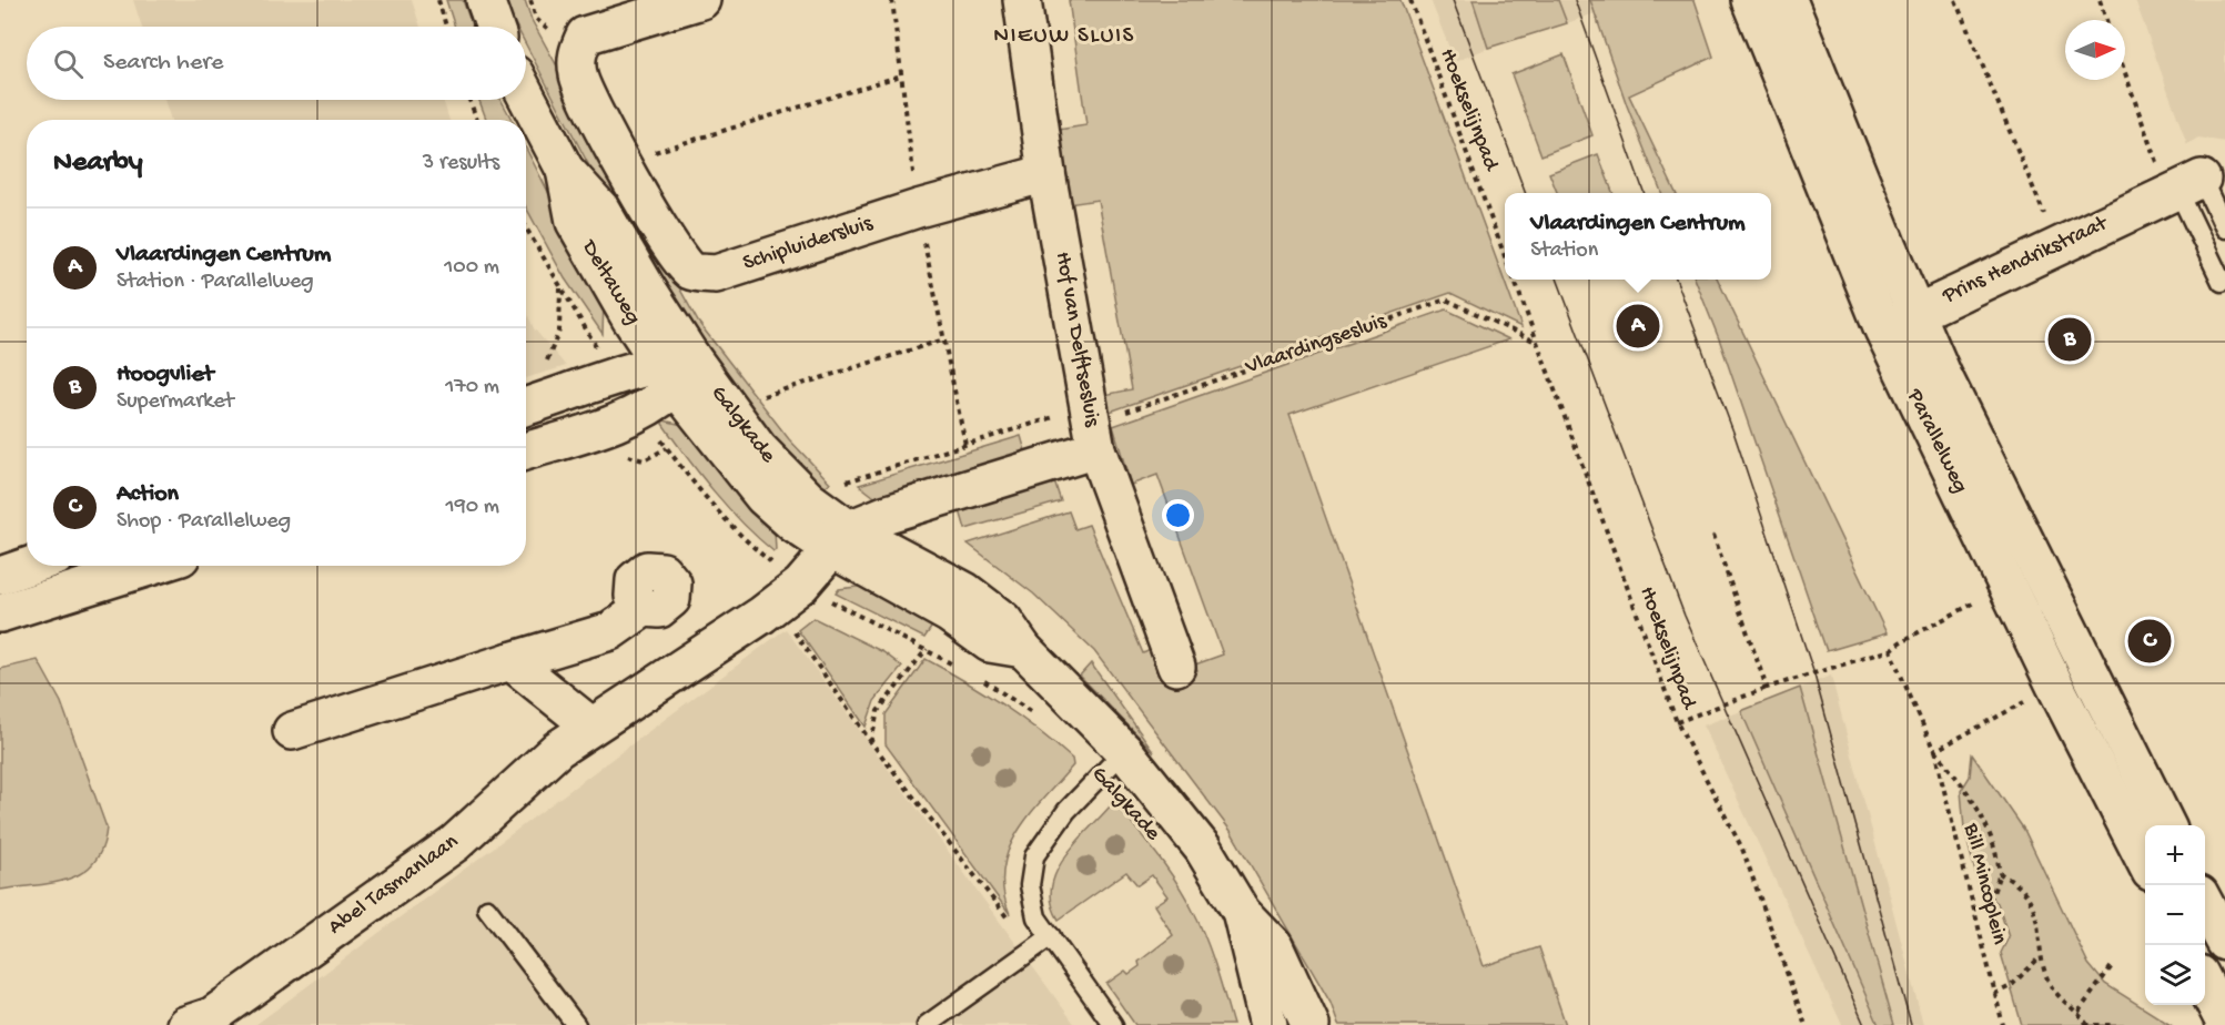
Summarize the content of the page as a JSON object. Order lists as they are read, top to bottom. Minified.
{"streets":{"street":["Schipluidersluis","Prins Hendrikstraat","Deltaweg","Hof van Delftsesluis","Galgkade","Parallelweg","Abel Tasmanlaan"],"path":["Hoekselijnpad","Vlaardingsesluis","Bill Mincoplein"]},"crossings":[["Hoekselijnpad","Vlaardingsesluis"],["Schipluidersluis","Hof van Delftsesluis"],["Prins Hendrikstraat","Parallelweg"],["Deltaweg","Galgkade"],["Hof van Delftsesluis","Vlaardingsesluis"],["Galgkade","Abel Tasmanlaan"]],"districts":["NIEUW SLUIS"],"north":"right","page":{"search":"Search here","heading":["Nearby","3 results"],"popup":["Vlaardingen Centrum","Station"],"list":[{"mark":"A","name":"Vlaardingen Centrum","note":"Station · Parallelweg","value":"100 m"},{"mark":"B","name":"Hoogvliet","note":"Supermarket","value":"170 m"},{"mark":"C","name":"Action","note":"Shop · Parallelweg","value":"190 m"}],"pins":["A","B","C"],"map_buttons":["+","−"]}}
